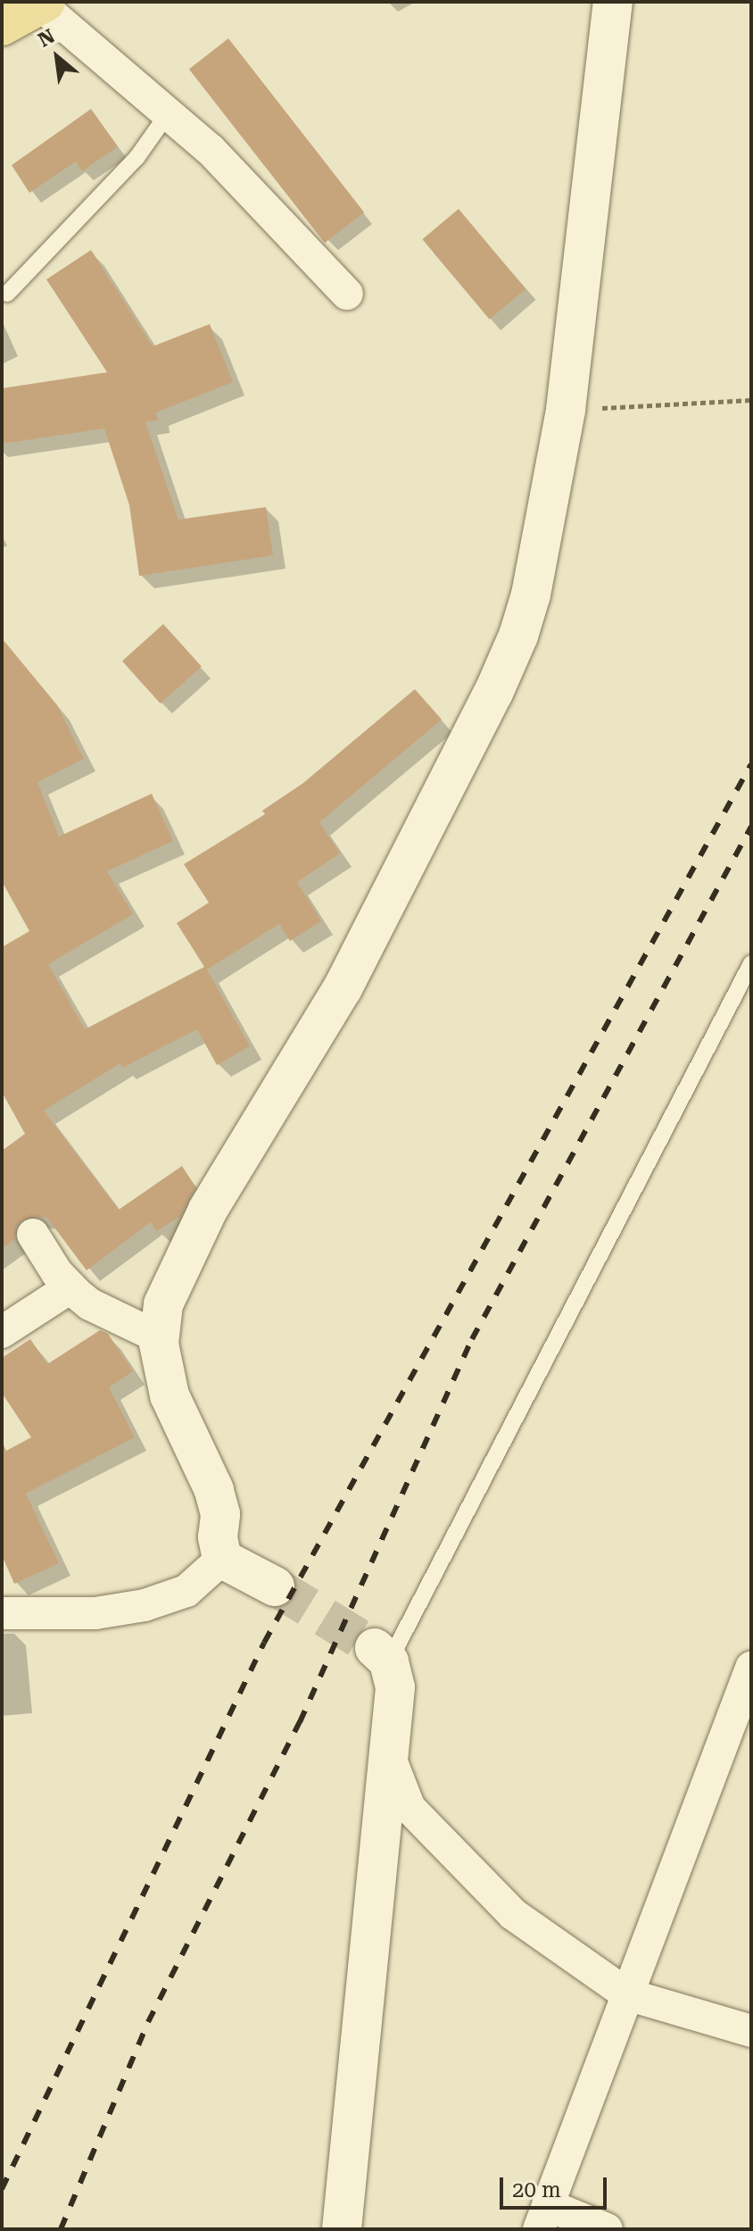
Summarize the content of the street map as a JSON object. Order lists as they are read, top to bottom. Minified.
{"scale_bar":"20 m","north":"top left"}
